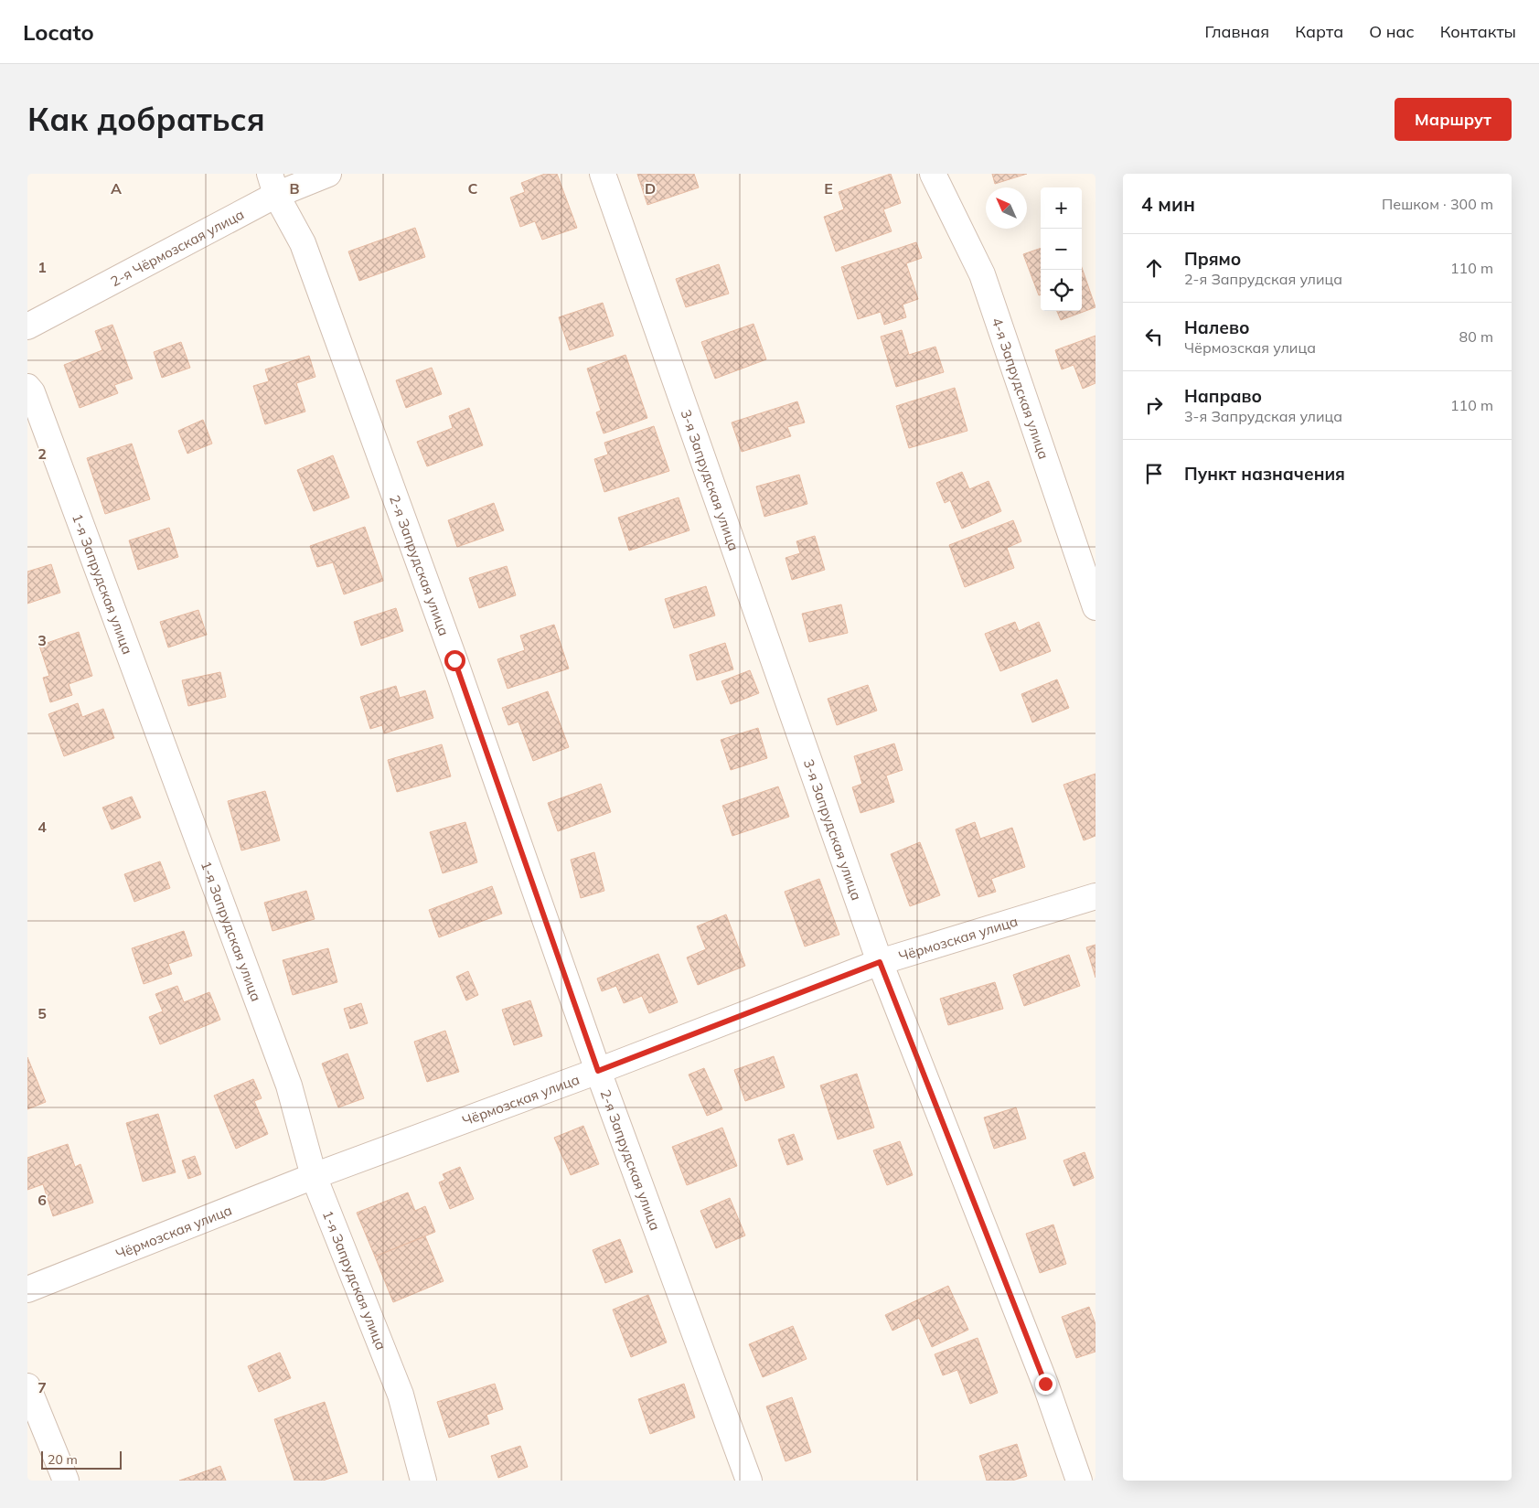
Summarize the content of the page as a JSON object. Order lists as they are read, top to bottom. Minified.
{"streets":{"street":["2-я Чёрмозская улица","4-я Запрудская улица","3-я Запрудская улица","2-я Запрудская улица","1-я Запрудская улица","Чёрмозская улица"]},"crossings":[["2-я Чёрмозская улица","2-я Запрудская улица"],["3-я Запрудская улица","Чёрмозская улица"],["2-я Запрудская улица","Чёрмозская улица"],["1-я Запрудская улица","Чёрмозская улица"]],"scale_bar":"20 m","north":"top left","page":{"header":"Locato","nav":["Главная","Карта","О нас","Контакты"],"buttons":"Маршрут","title":"Как добраться","heading":["4 мин","Пешком · 300 m"],"map_buttons":["+","−"],"list":[["Прямо","2-я Запрудская улица","110 m"],["Налево","Чёрмозская улица","80 m"],["Направо","3-я Запрудская улица","110 m"],"Пункт назначения"],"scale":"20 m"},"grid":{"columns":["A","B","C","D","E"],"rows":["1","2","3","4","5","6","7"]}}
